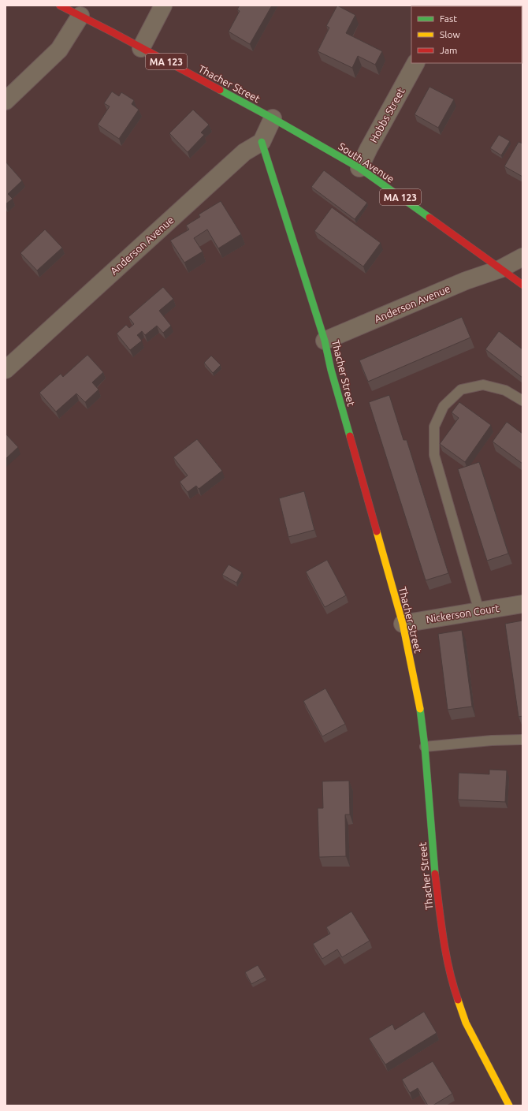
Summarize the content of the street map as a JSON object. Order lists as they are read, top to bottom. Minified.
{"streets":{"main road":["MA 123","Thacher Street","South Avenue"],"street":["Hobbs Street","Anderson Avenue","Nickerson Court"]},"crossings":[["Thacher Street","South Avenue"],["Thacher Street","Anderson Avenue"],["Thacher Street","Nickerson Court"],["Hobbs Street","South Avenue"],["South Avenue","Anderson Avenue"]],"legend":["Fast","Slow","Jam"]}
